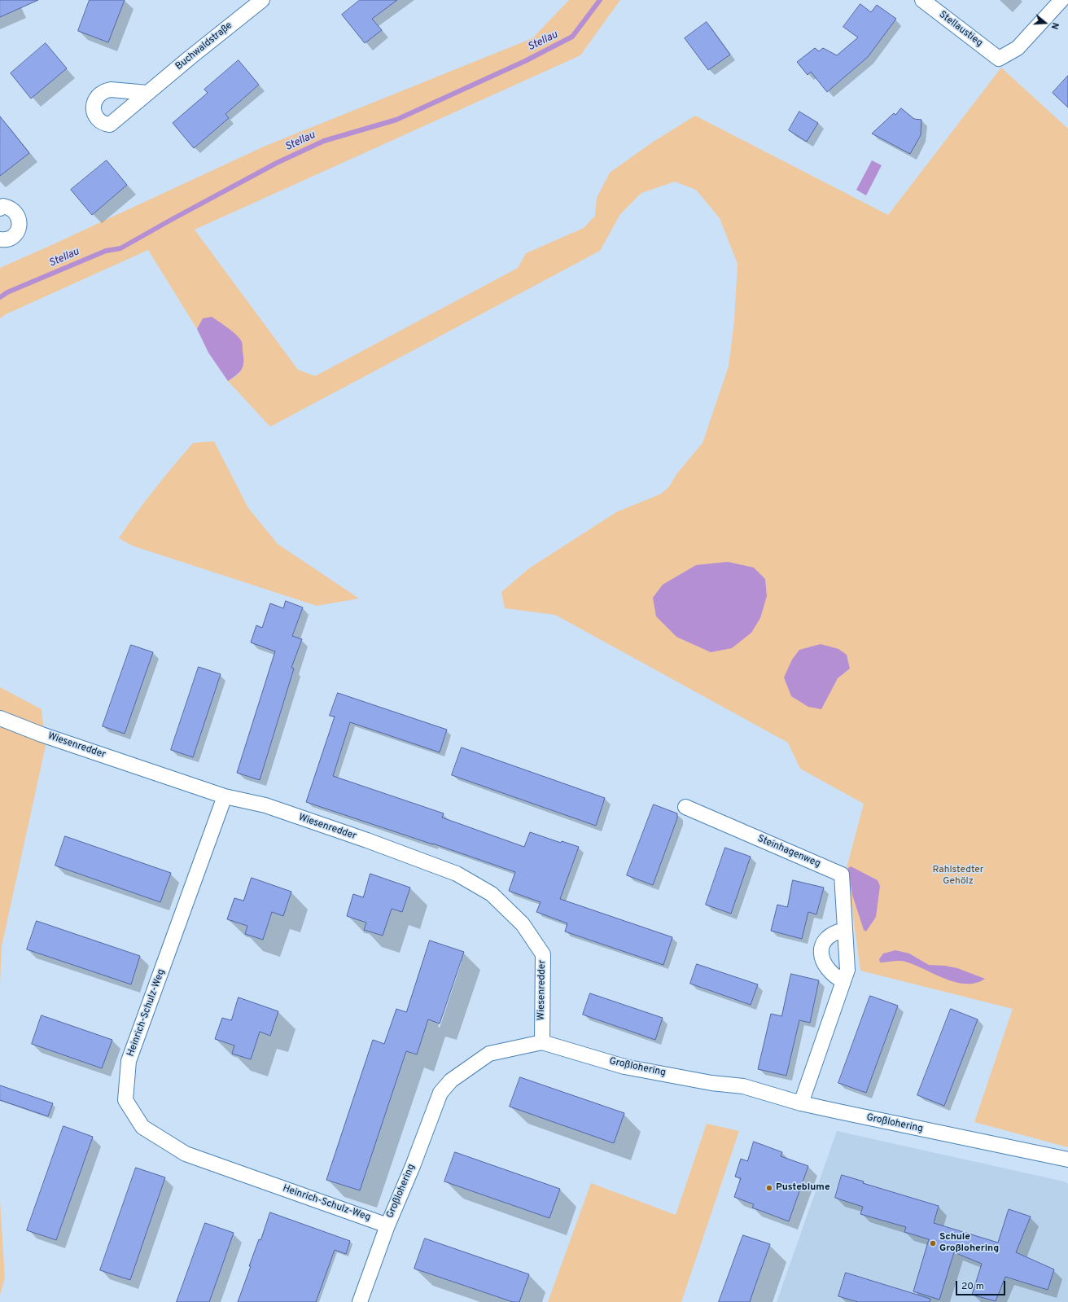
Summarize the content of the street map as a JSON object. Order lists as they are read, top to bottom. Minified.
{"streets":{"street":["Stellaustieg","Buchwaldstraße","Wiesenredder","Steinhagenweg","Heinrich-Schulz-Weg","Großlohering"]},"crossings":[["Wiesenredder","Heinrich-Schulz-Weg"],["Wiesenredder","Großlohering"],["Steinhagenweg","Großlohering"],["Heinrich-Schulz-Weg","Großlohering"]],"water":["Stellau"],"parks":["Rahlstedter Gehölz"],"places":["Pusteblume","Schule Großlohering"],"scale_bar":"20 m","north":"right"}
